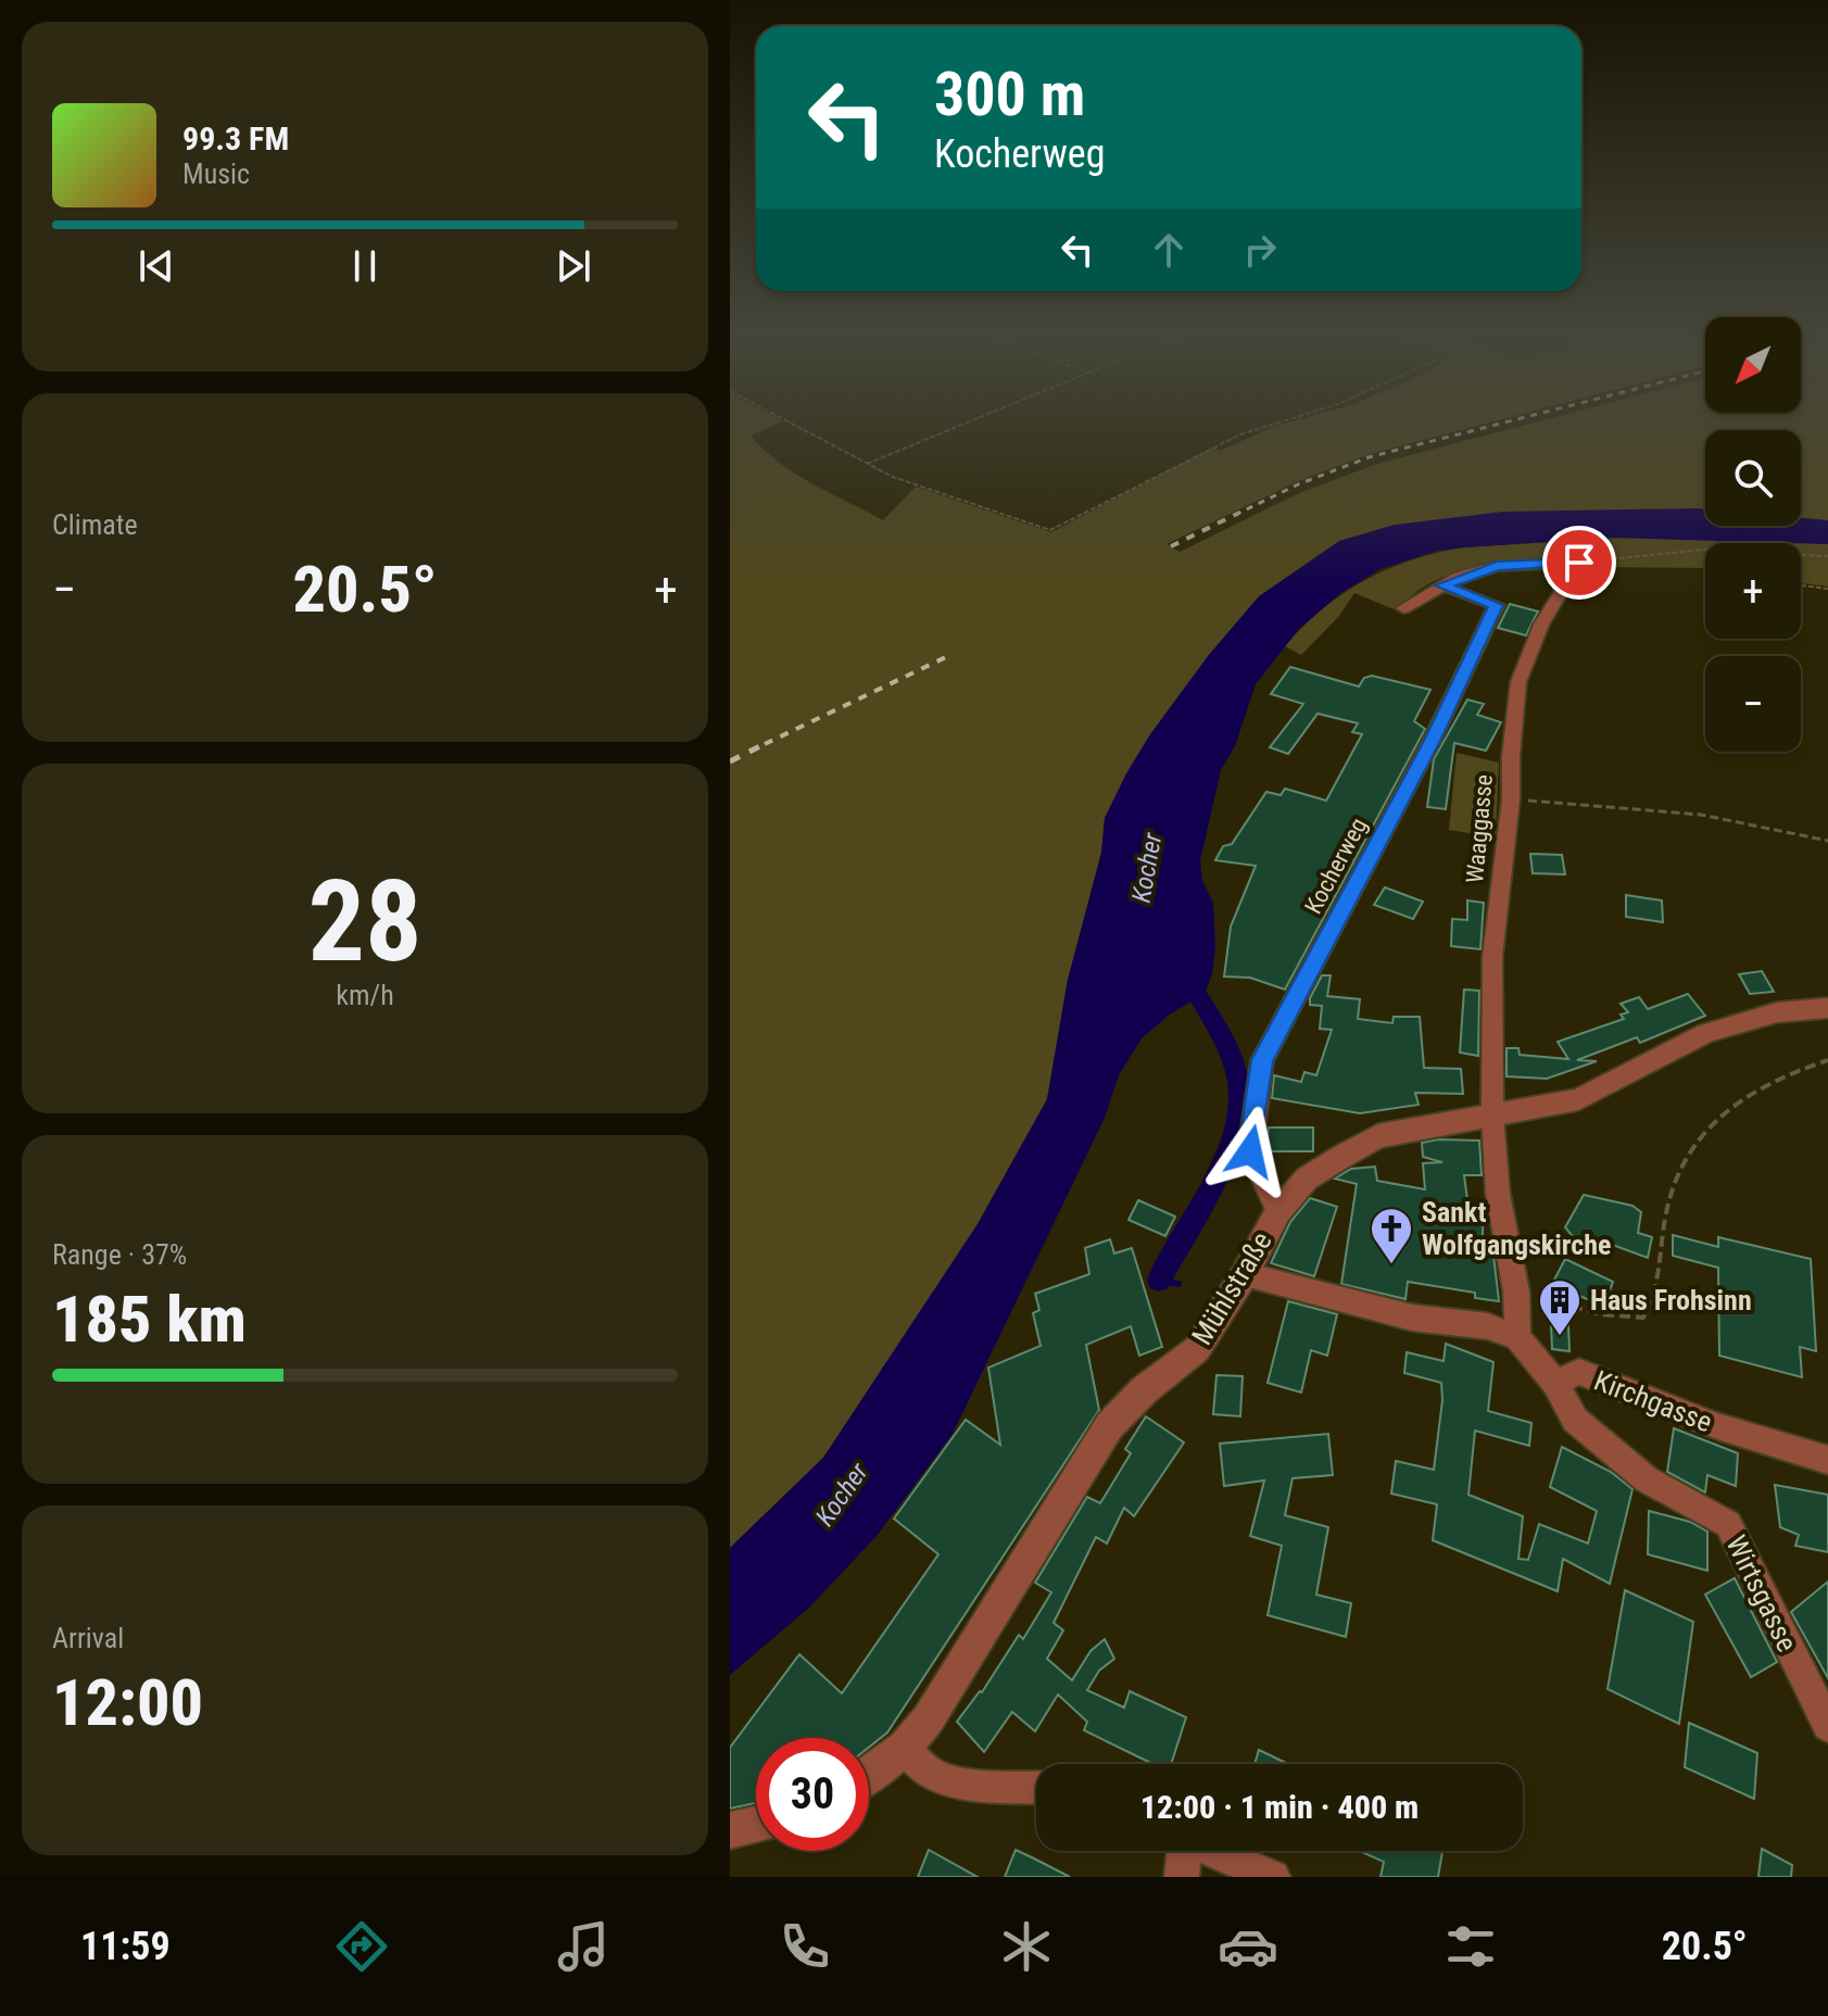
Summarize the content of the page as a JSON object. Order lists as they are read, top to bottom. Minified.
{"streets":{"street":["Waaggasse","Kocherweg","Mühlstraße","Kirchgasse","Wirtsgasse"]},"crossings":[["Waaggasse","Mühlstraße"],["Waaggasse","Kirchgasse"],["Kocherweg","Mühlstraße"],["Kirchgasse","Wirtsgasse"]],"water":["Kocher"],"places":{"church":["Sankt Wolfgangskirche"],"building":["Haus Frohsinn"]},"north":"bottom left","page":{"turn":["300 m","Kocherweg"],"song":["99.3 FM","Music"],"map_buttons":["+","−"],"tile":["Climate",["28","km/h"],["Range · 37%","185 km"],["Arrival","12:00"]],"heat":["−","20.5°","+"],"limit":"30","trip":"12:00 · 1 min · 400 m","tabs":["11:59","20.5°"]}}
